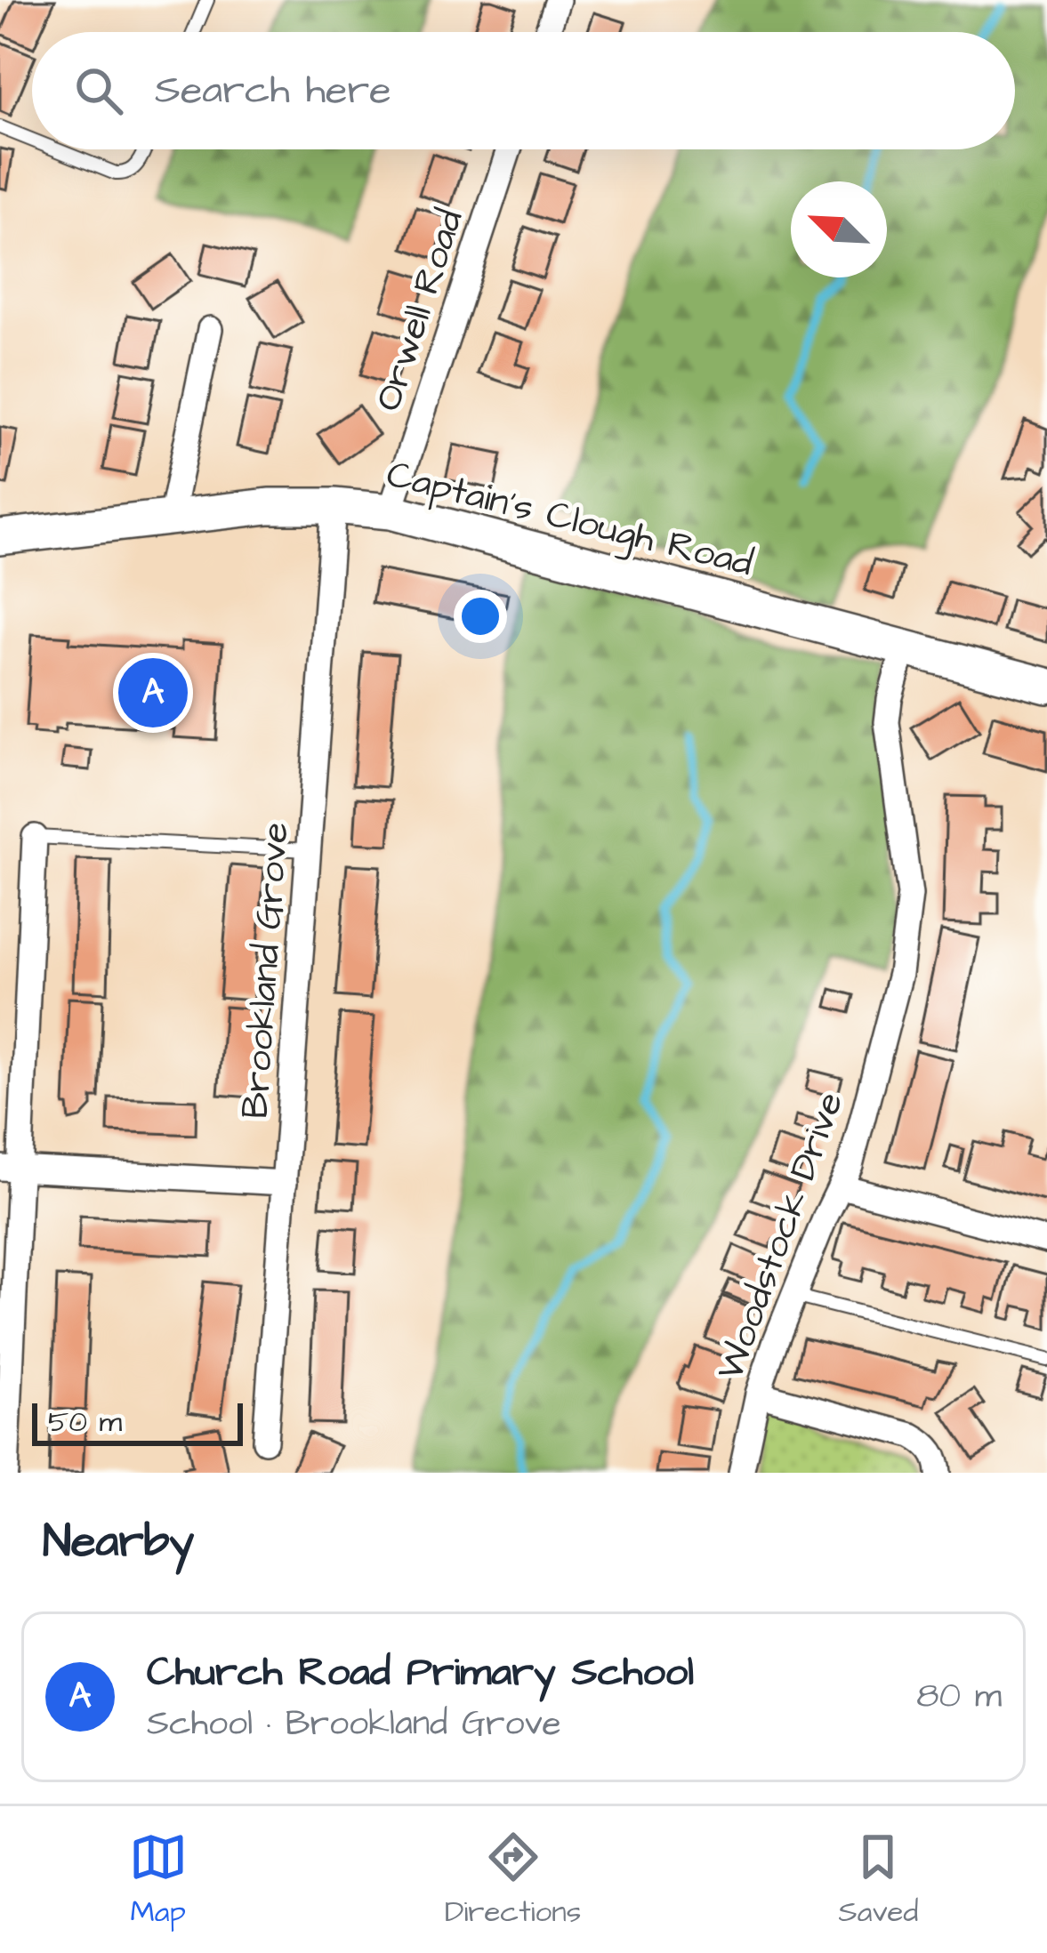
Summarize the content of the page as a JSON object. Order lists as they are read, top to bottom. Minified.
{"streets":{"street":["Orwell Road","Captain's Clough Road","Brookland Grove","Woodstock Drive"]},"crossings":[["Orwell Road","Captain's Clough Road"],["Captain's Clough Road","Brookland Grove"],["Captain's Clough Road","Woodstock Drive"]],"scale_bar":"50 m","north":"top left","page":{"search":"Search here","pins":"A","scale":"50 m","heading":"Nearby","list":[{"mark":"A","name":"Church Road Primary School","note":"School · Brookland Grove","value":"80 m"}],"nav":["Map","Directions","Saved"]}}
